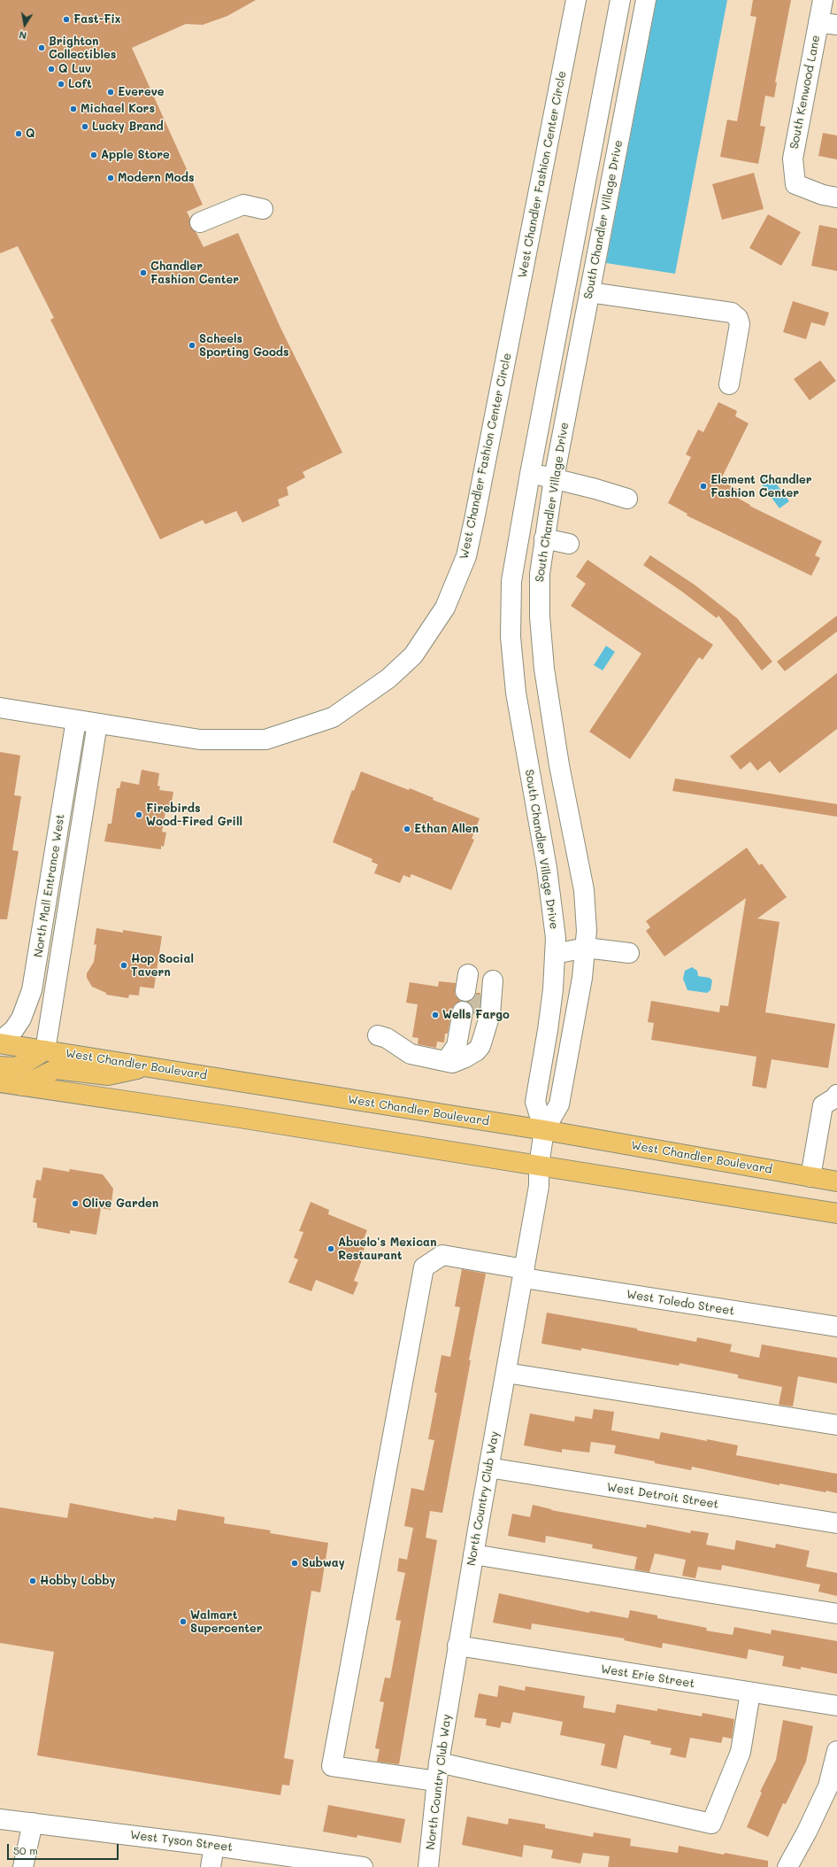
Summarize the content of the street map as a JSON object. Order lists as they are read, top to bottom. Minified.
{"streets":{"main road":["West Chandler Boulevard"],"street":["South Kenwood Lane","West Chandler Fashion Center Circle","South Chandler Village Drive","North Mall Entrance West","West Toledo Street","West Detroit Street","North Country Club Way","West Erie Street","West Tyson Street"]},"crossings":[["West Chandler Fashion Center Circle","North Mall Entrance West"],["South Chandler Village Drive","West Chandler Boulevard"],["South Chandler Village Drive","North Country Club Way"],["North Mall Entrance West","West Chandler Boulevard"],["West Chandler Boulevard","North Country Club Way"],["West Toledo Street","North Country Club Way"],["West Detroit Street","North Country Club Way"],["North Country Club Way","West Erie Street"]],"places":["Fast-Fix","Brighton Collectibles","Q Luv","Loft","Evereve","Michael Kors","Lucky Brand","Q","Apple Store","Modern Mods","Chandler Fashion Center","Scheels Sporting Goods","Element Chandler Fashion Center","Firebirds Wood-Fired Grill","Ethan Allen","Hop Social Tavern","Wells Fargo","Olive Garden","Abuelo's Mexican Restaurant","Subway","Hobby Lobby","Walmart Supercenter"],"scale_bar":"50 m","north":"bottom"}
